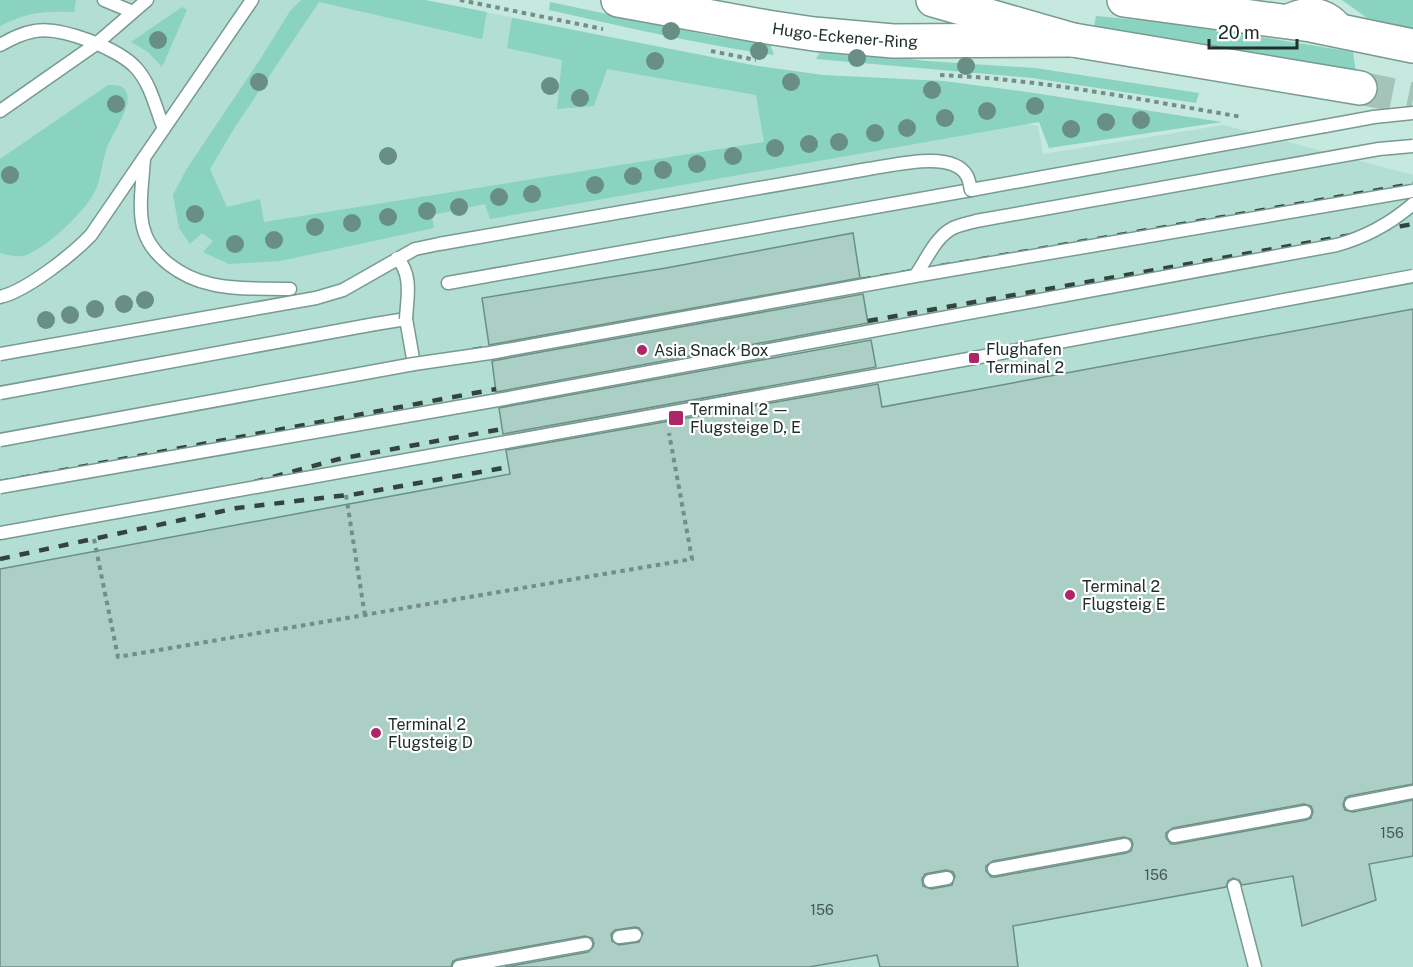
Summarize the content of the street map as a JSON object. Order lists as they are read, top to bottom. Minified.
{"streets":{"street":["Hugo-Eckener-Ring"]},"places":{"other":["Asia Snack Box","Terminal 2 Flugsteig E","Terminal 2 Flugsteig D"],"transit":["Flughafen Terminal 2","Terminal 2 — Flugsteige D, E"]},"house_numbers":["156","156","156"],"scale_bar":"20 m"}
